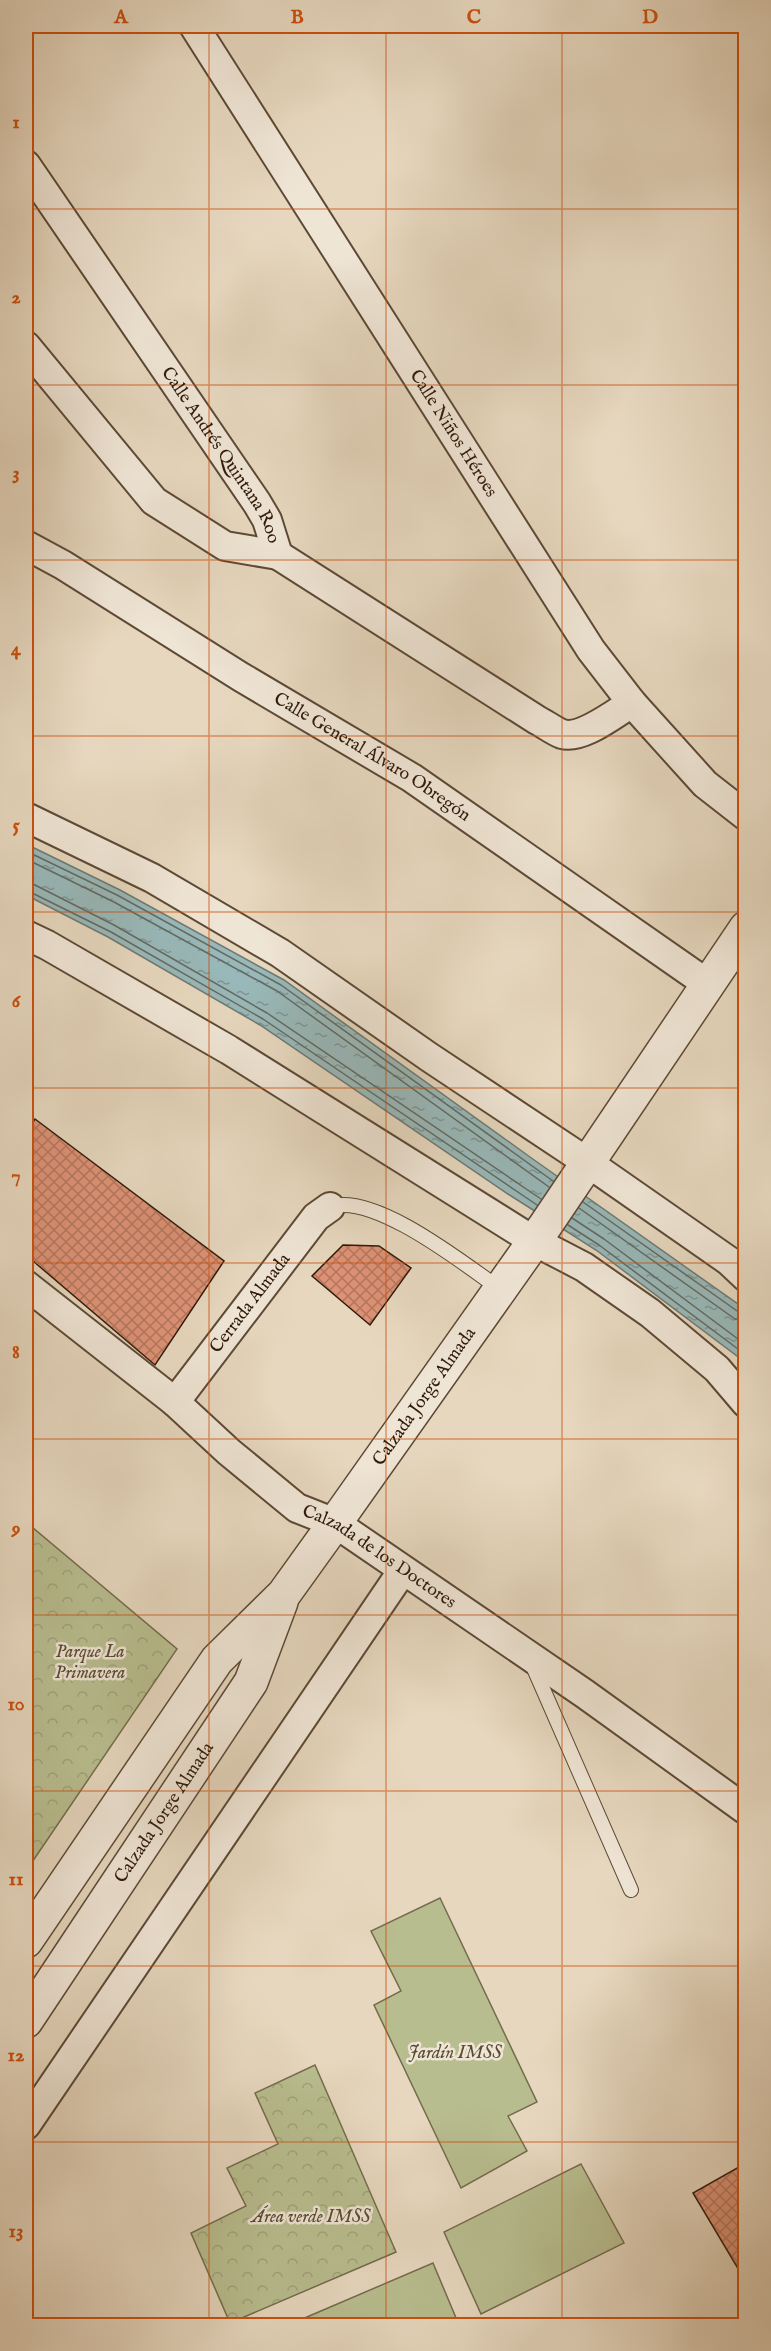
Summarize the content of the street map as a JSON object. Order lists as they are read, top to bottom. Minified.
{"streets":{"street":["Calle Niños Héroes","Calle Andrés Quintana Roo","Calle General Álvaro Obregón","Cerrada Almada","Calzada Jorge Almada","Calzada de los Doctores"]},"crossings":[["Calle Niños Héroes","Calle Andrés Quintana Roo"],["Cerrada Almada","Calzada de los Doctores"],["Calzada Jorge Almada","Calzada de los Doctores"]],"parks":["Parque La Primavera","Jardín IMSS","Área verde IMSS"],"grid":{"columns":["A","B","C","D"],"rows":["1","2","3","4","5","6","7","8","9","10","11","12","13"]}}
